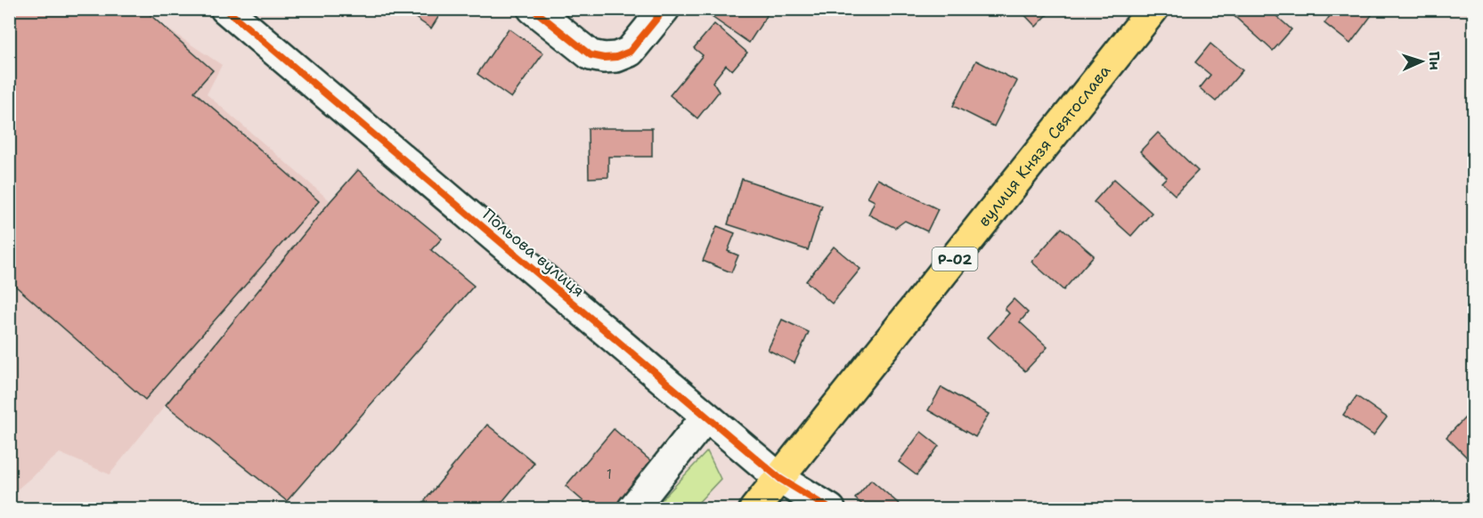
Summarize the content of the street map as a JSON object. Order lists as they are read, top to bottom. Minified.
{"streets":{"main road":["вулиця Князя Святослава","Р-02"],"street":["Польова вулиця"]},"crossings":[["вулиця Князя Святослава","Польова вулиця"]],"house_numbers":["1"],"north":"right"}
